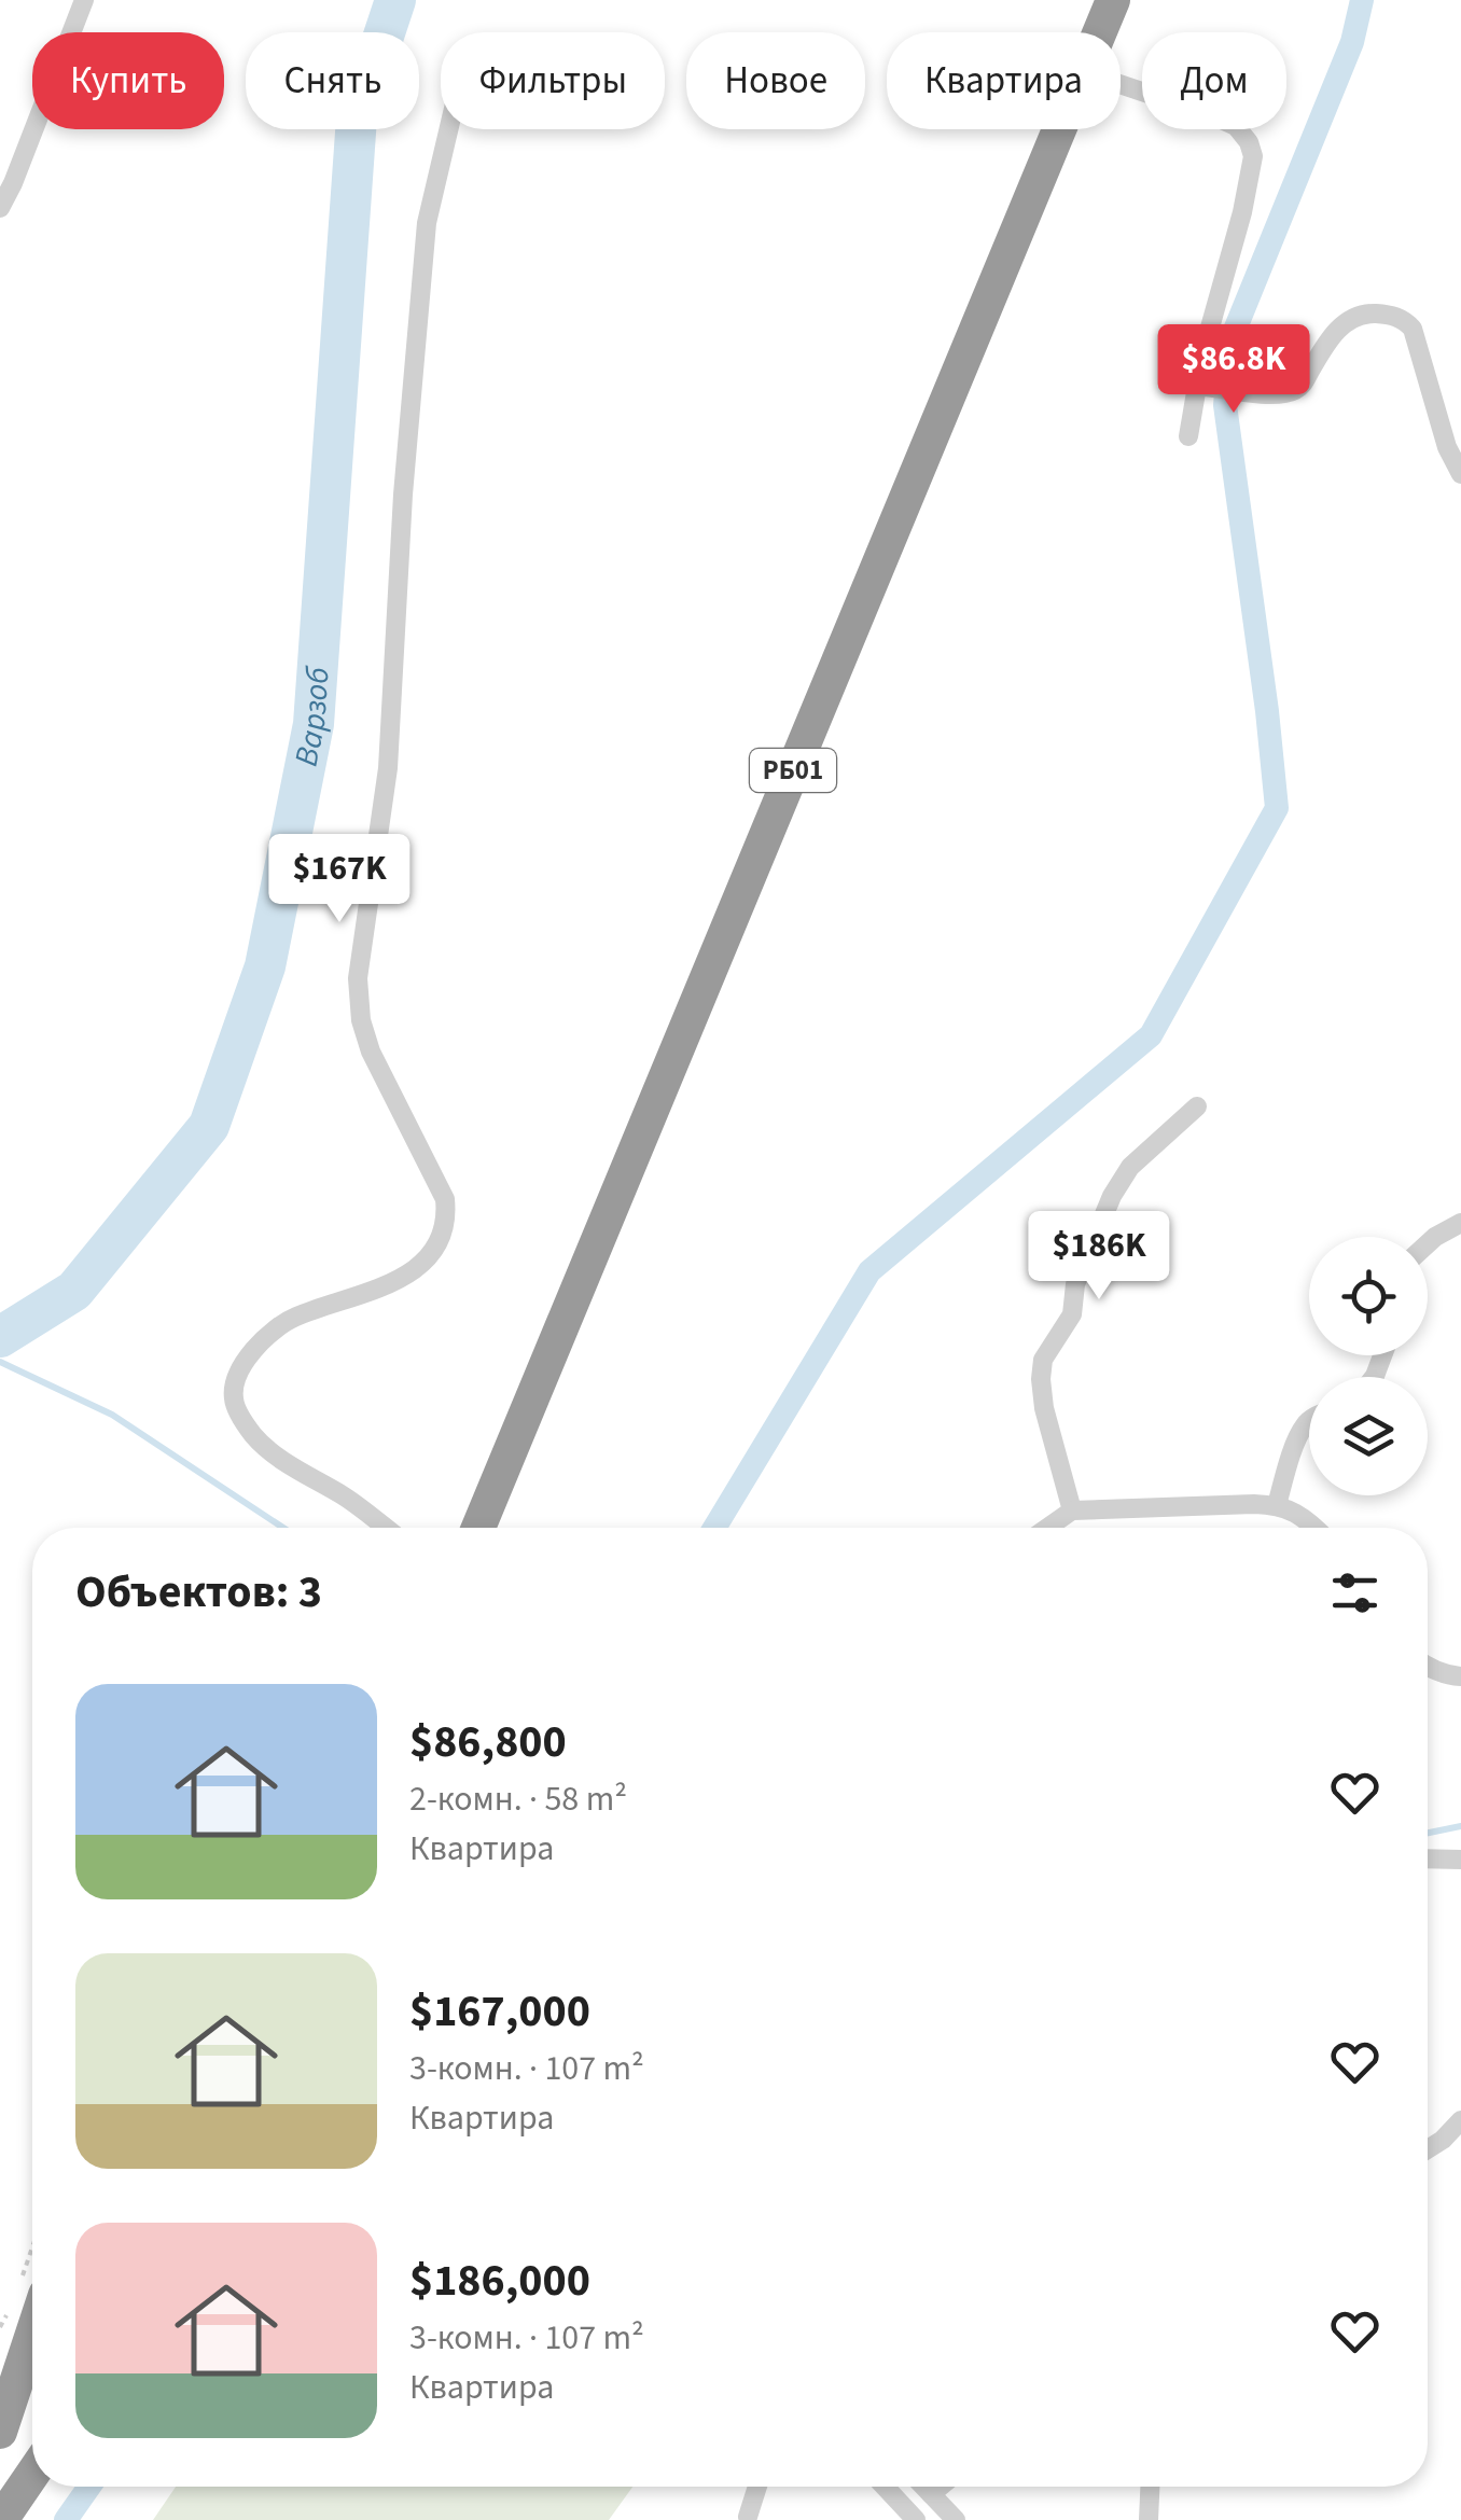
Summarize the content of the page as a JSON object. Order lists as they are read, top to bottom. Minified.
{"streets":{"highway":["РБ01"]},"water":["Варзоб"],"page":{"chip":["Купить","Снять","Фильтры","Новое","Квартира","Дом"],"price":["$86.8K","$167K","$186K"],"heading":"Объектов: 3","list":[{"name":"$86,800","note":"2-комн. · 58 m² · Квартира"},{"name":"$167,000","note":"3-комн. · 107 m² · Квартира"},{"name":"$186,000","note":"3-комн. · 107 m² · Квартира"}]}}
